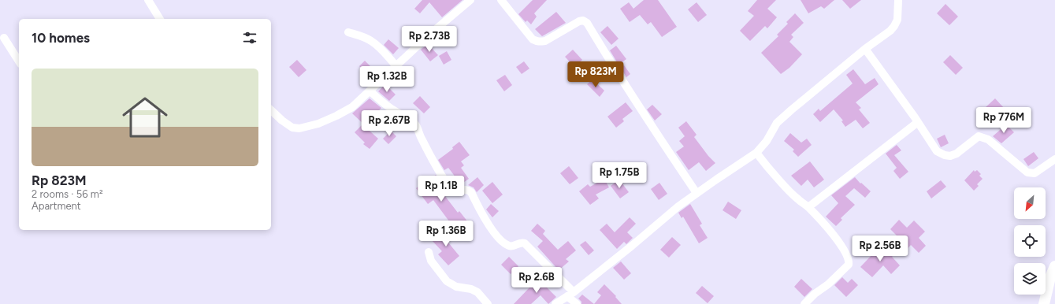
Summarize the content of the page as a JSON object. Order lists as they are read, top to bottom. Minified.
{"north":"bottom left","page":{"heading":"10 homes","price":["Rp 2.73B","Rp 823M","Rp 1.32B","Rp 776M","Rp 2.67B","Rp 1.75B","Rp 1.1B","Rp 1.36B","Rp 2.56B","Rp 2.6B"],"list":[{"name":"Rp 823M","note":"2 rooms · 56 m² · Apartment"}]}}
